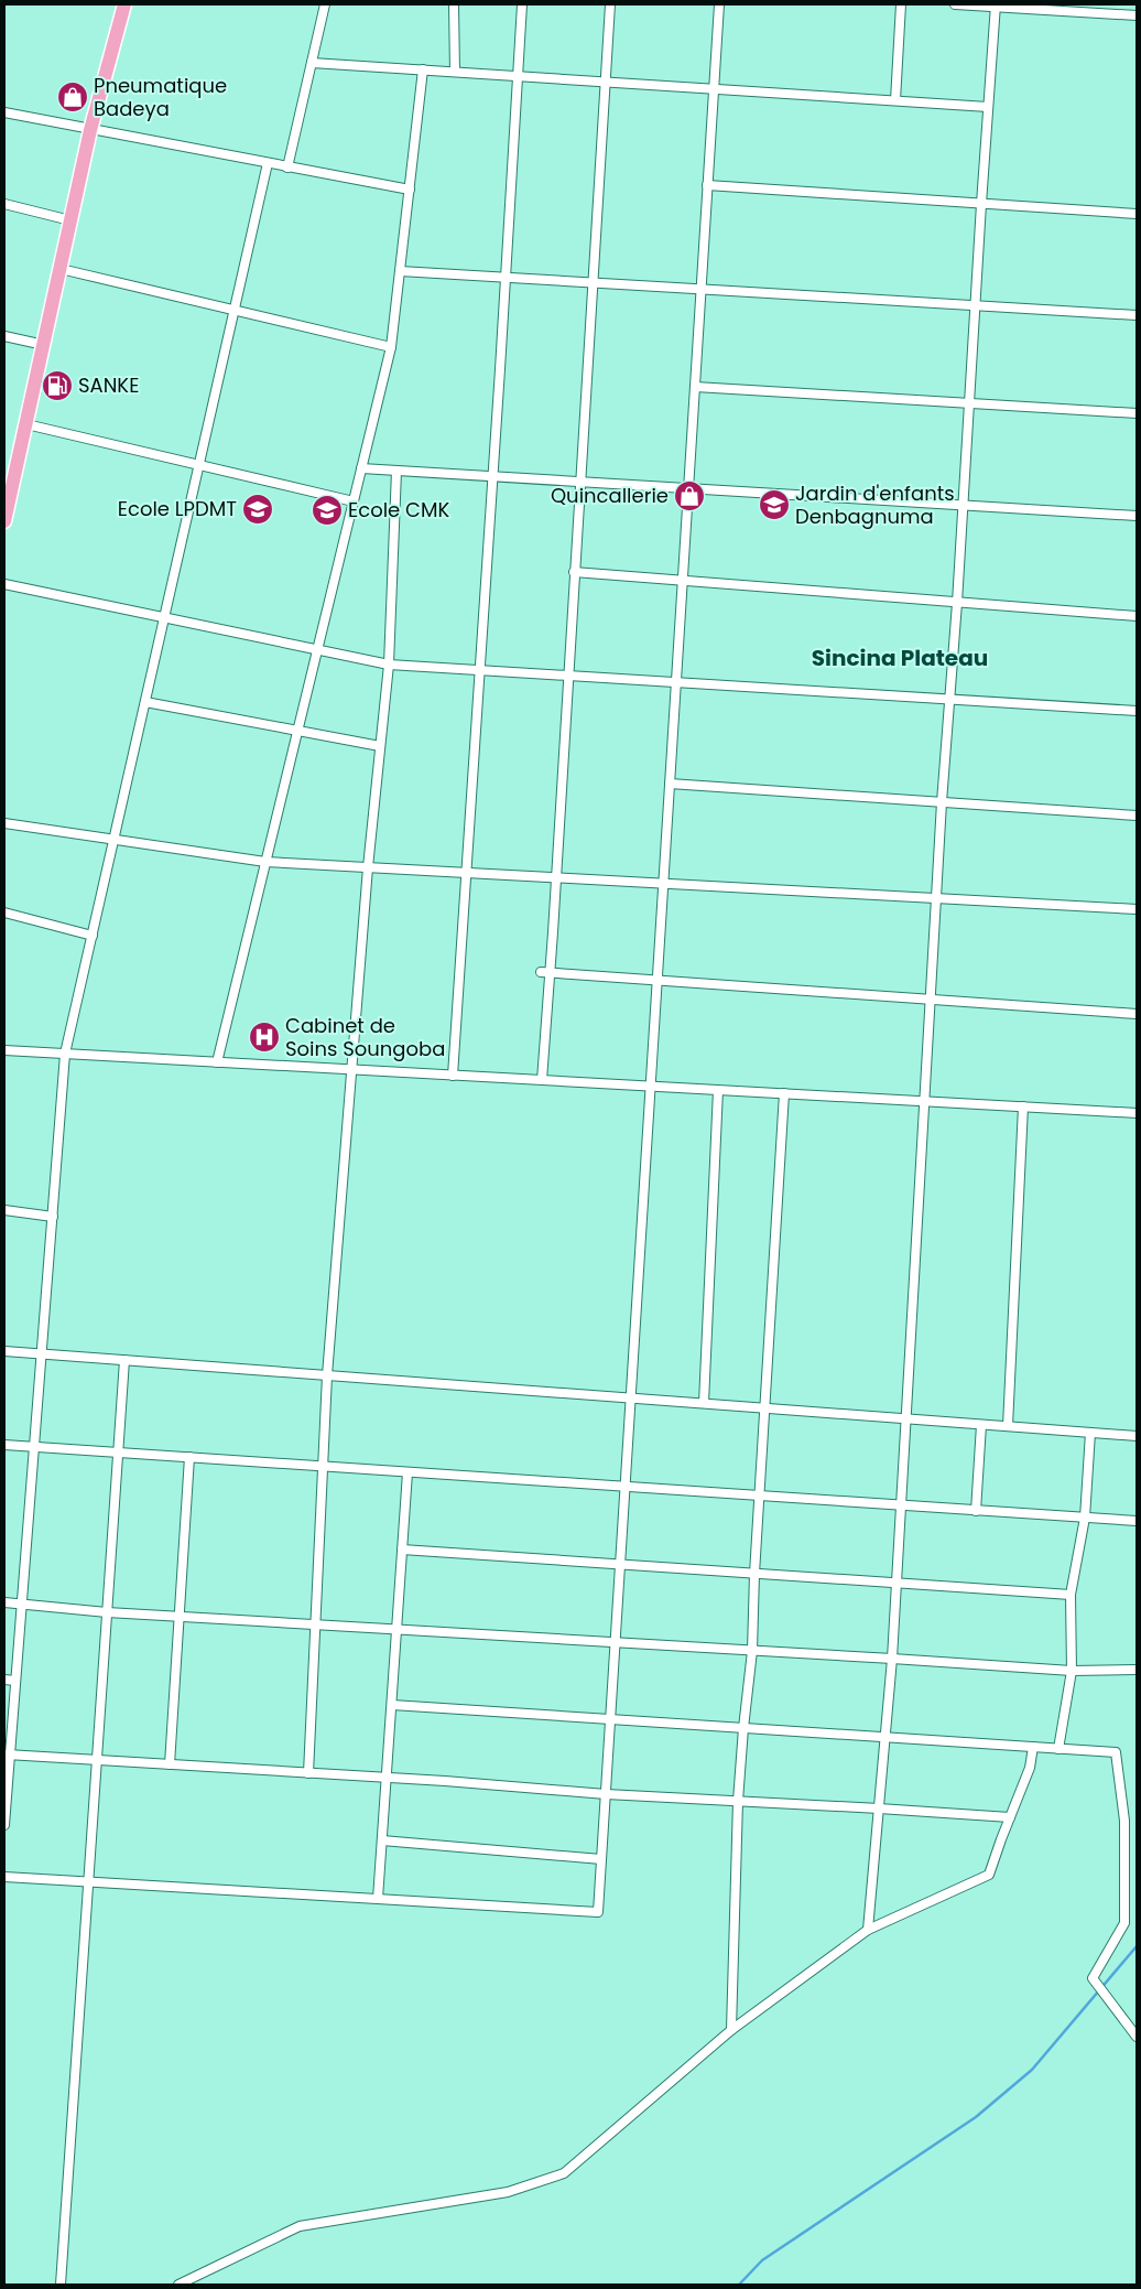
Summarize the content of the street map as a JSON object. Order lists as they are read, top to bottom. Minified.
{"districts":["Sincina Plateau"],"places":{"shop":["Pneumatique Badeya","Quincallerie"],"fuel station":["SANKE"],"school or university":["Jardin d'enfants Denbagnuma","Ecole LPDMT","Ecole CMK"],"hospital":["Cabinet de Soins Soungoba"]}}
